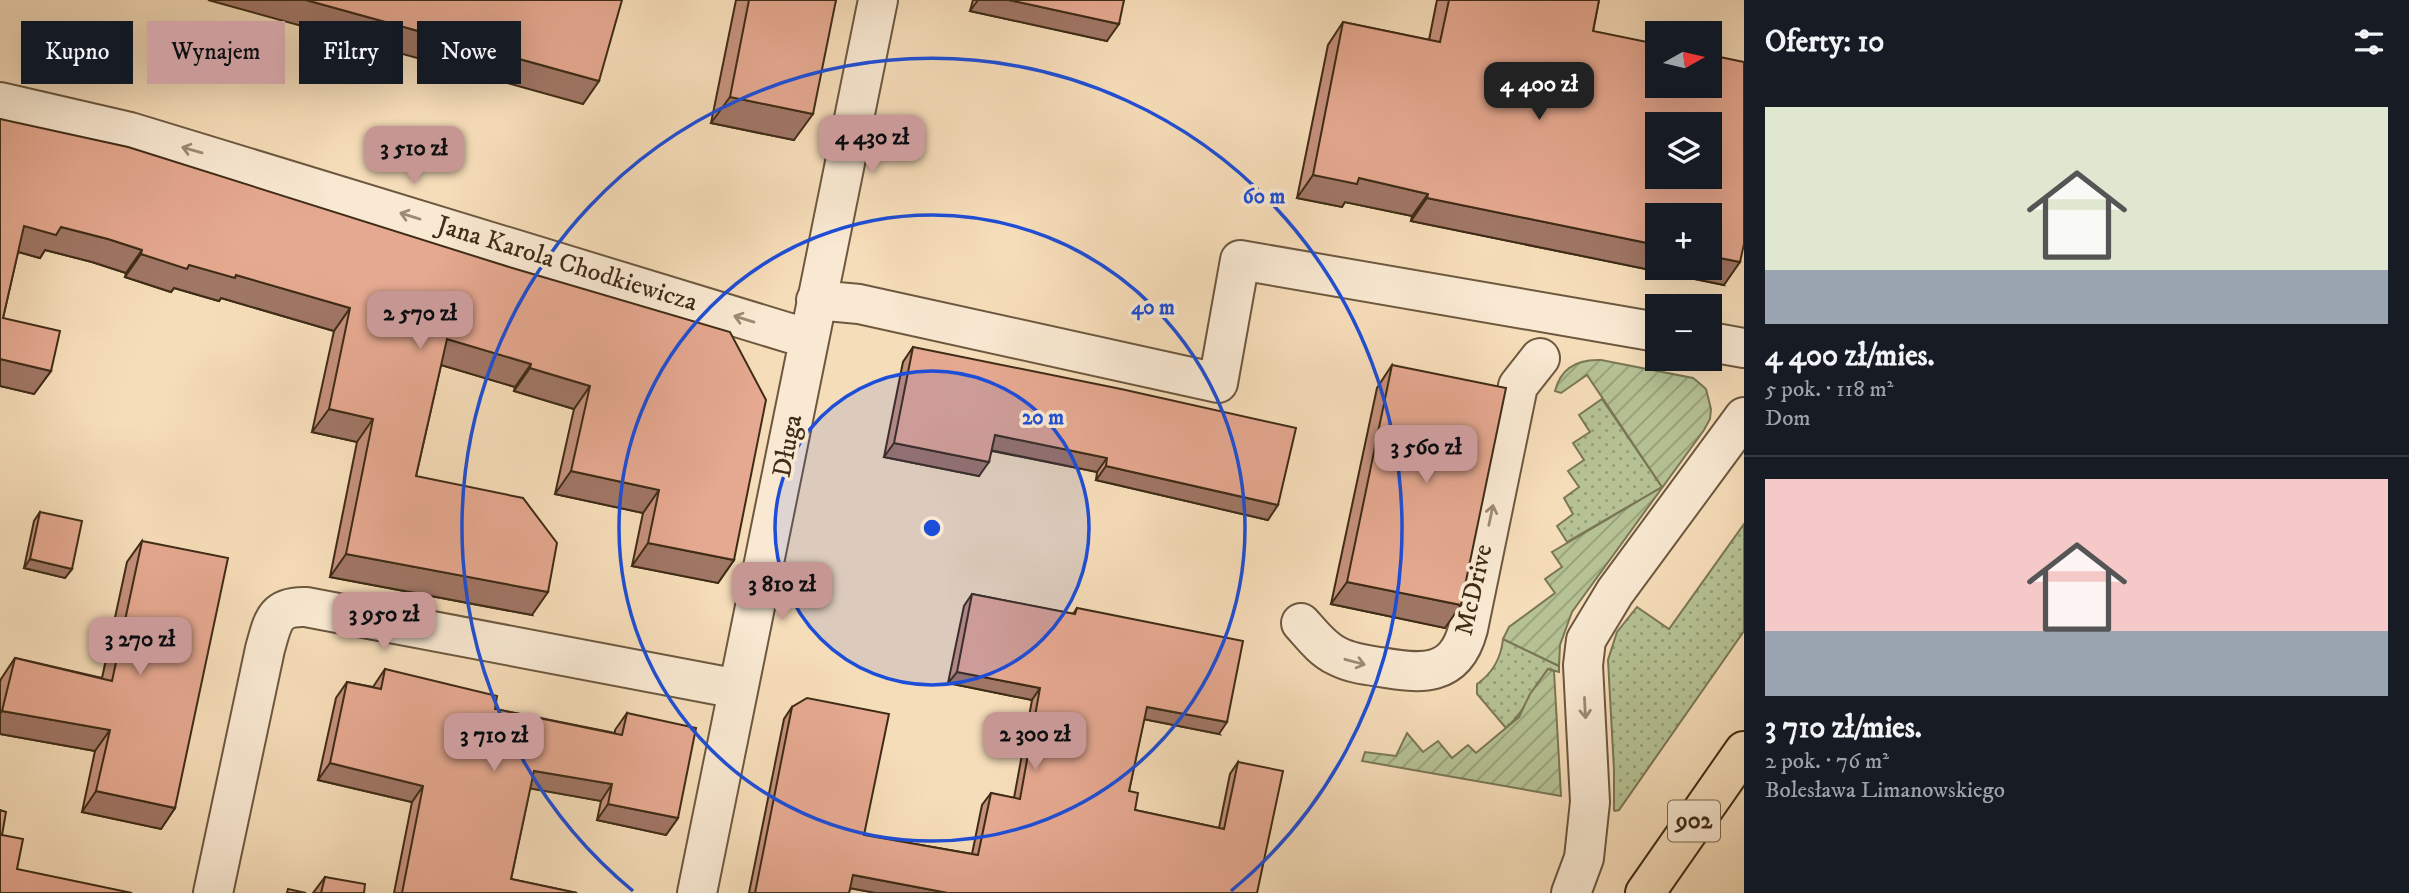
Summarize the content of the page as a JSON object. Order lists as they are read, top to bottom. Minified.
{"streets":{"main road":["902"],"street":["Jana Karola Chodkiewicza","Długa","McDrive"]},"crossings":[["Jana Karola Chodkiewicza","Długa"]],"one_way":["Jana Karola Chodkiewicza"],"north":"right","page":{"heading":"Oferty: 10","map_buttons":["+","−"],"chip":["Kupno","Wynajem","Filtry","Nowe"],"price":["4 400 zł","4 430 zł","3 510 zł","2 570 zł","3 560 zł","3 810 zł","3 950 zł","3 270 zł","2 300 zł","3 710 zł"],"list":[{"name":"4 400 zł/mies.","note":"5 pok. · 118 m² · Dom"},{"name":"3 710 zł/mies.","note":"2 pok. · 76 m² · Bolesława Limanowskiego"}]},"rings":["60 m","40 m","20 m"]}
